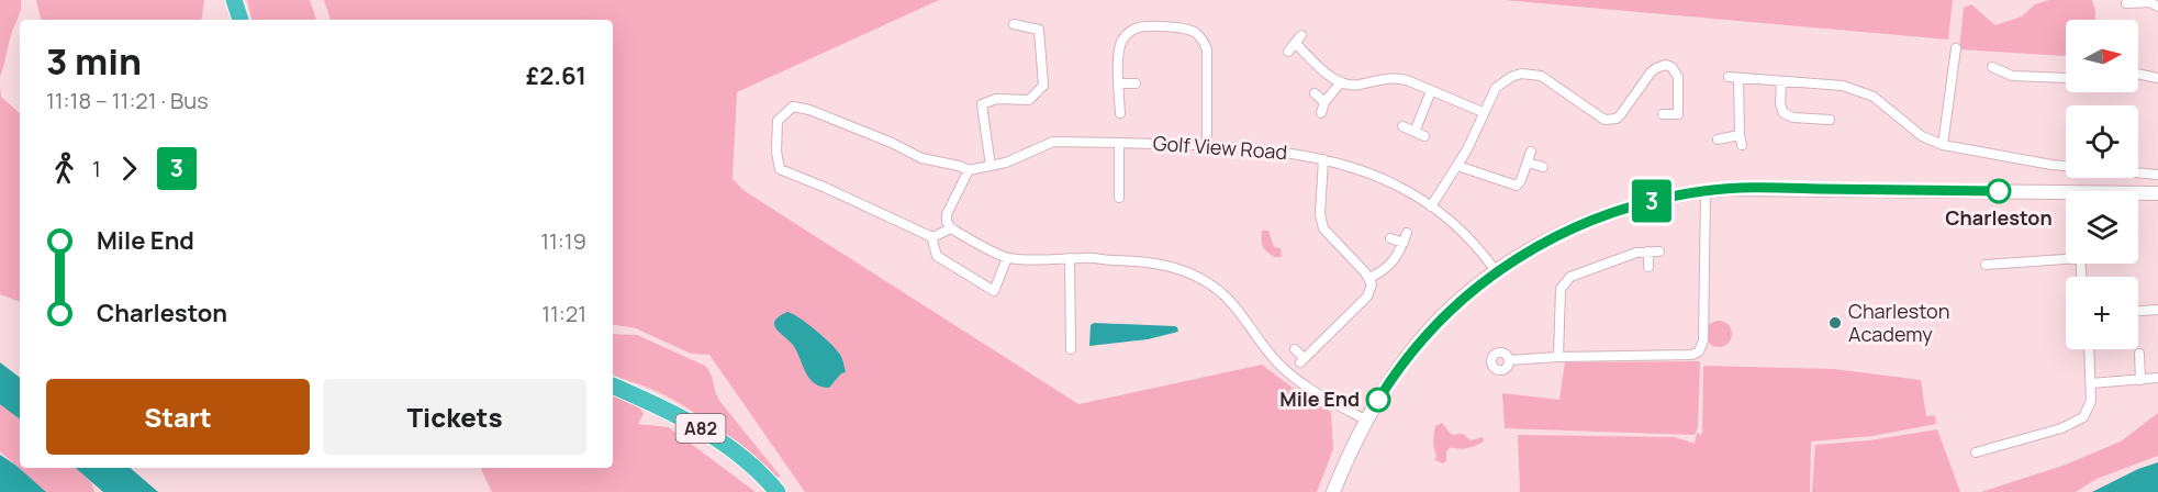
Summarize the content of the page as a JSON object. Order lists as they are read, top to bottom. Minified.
{"streets":{"highway":["A82"],"street":["Golf View Road"]},"places":["Charleston","Charleston Academy","Mile End"],"lines":["bus line 3"],"north":"right","page":{"on_map":"3","map_buttons":"+","heading":["3 min","11:18 – 11:21 · Bus","£2.61"],"legs":["1","3"],"list":[{"name":"Mile End","value":"11:19"},{"name":"Charleston","value":"11:21"}],"buttons":["Start","Tickets"]}}
